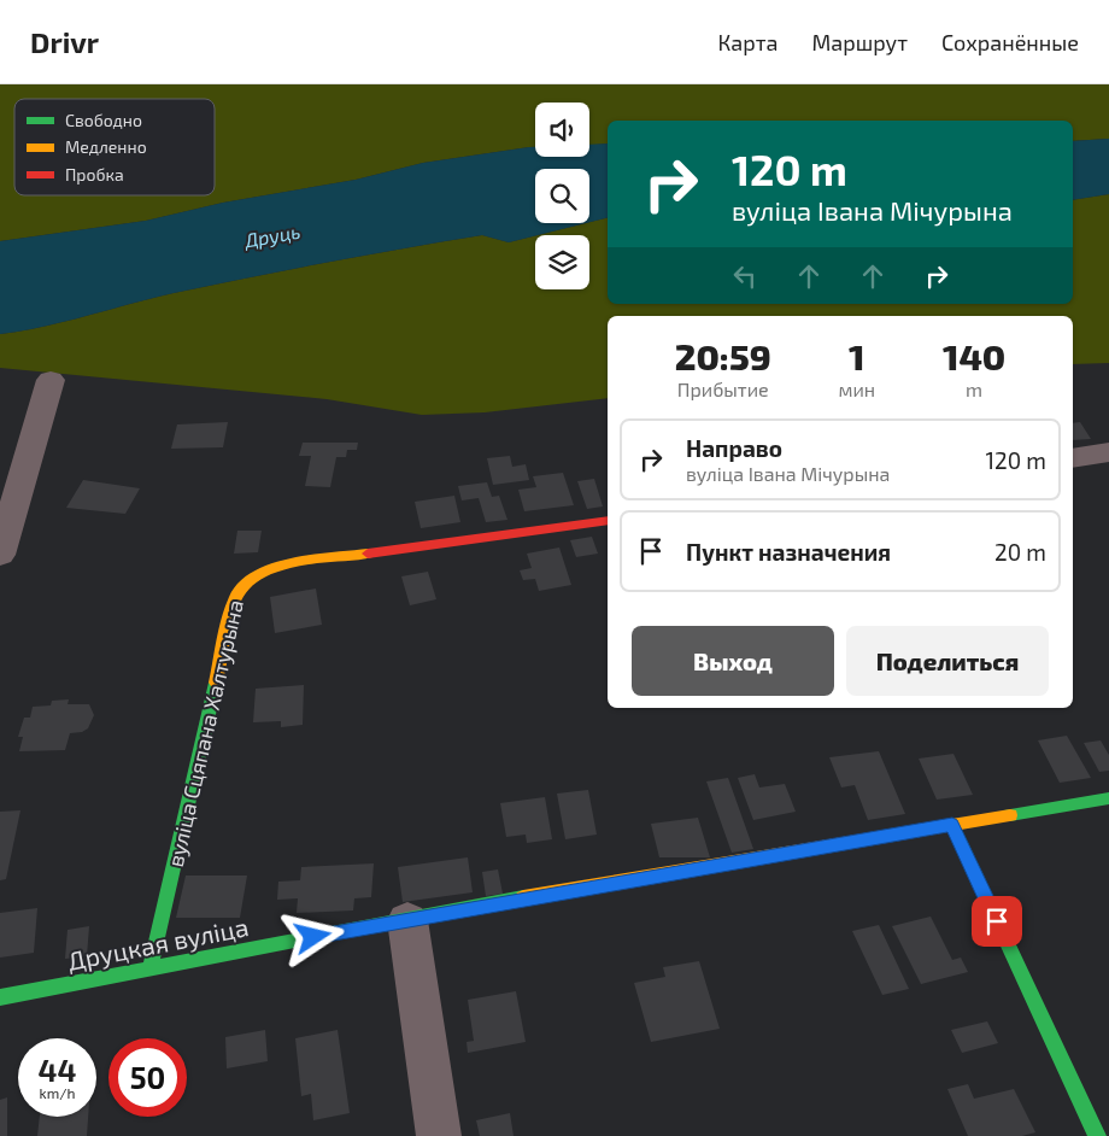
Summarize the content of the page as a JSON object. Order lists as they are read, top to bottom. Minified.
{"streets":{"street":["вуліца Сцяпана Халтурына","Друцкая вуліца"]},"crossings":[["вуліца Сцяпана Халтурына","Друцкая вуліца"]],"water":["Друць"],"legend":["Свободно","Медленно","Пробка"],"page":{"header":"Drivr","nav":["Карта","Маршрут","Сохранённые"],"turn":["120 m","вуліца Івана Мічурына"],"eta":["20:59","Прибытие","1","мин","140","m"],"list":[{"name":"Направо","note":"вуліца Івана Мічурына","value":"120 m"},{"name":"Пункт назначения","value":"20 m"}],"buttons":["Выход","Поделиться"],"speed":"44 km/h","limit":"50"}}
